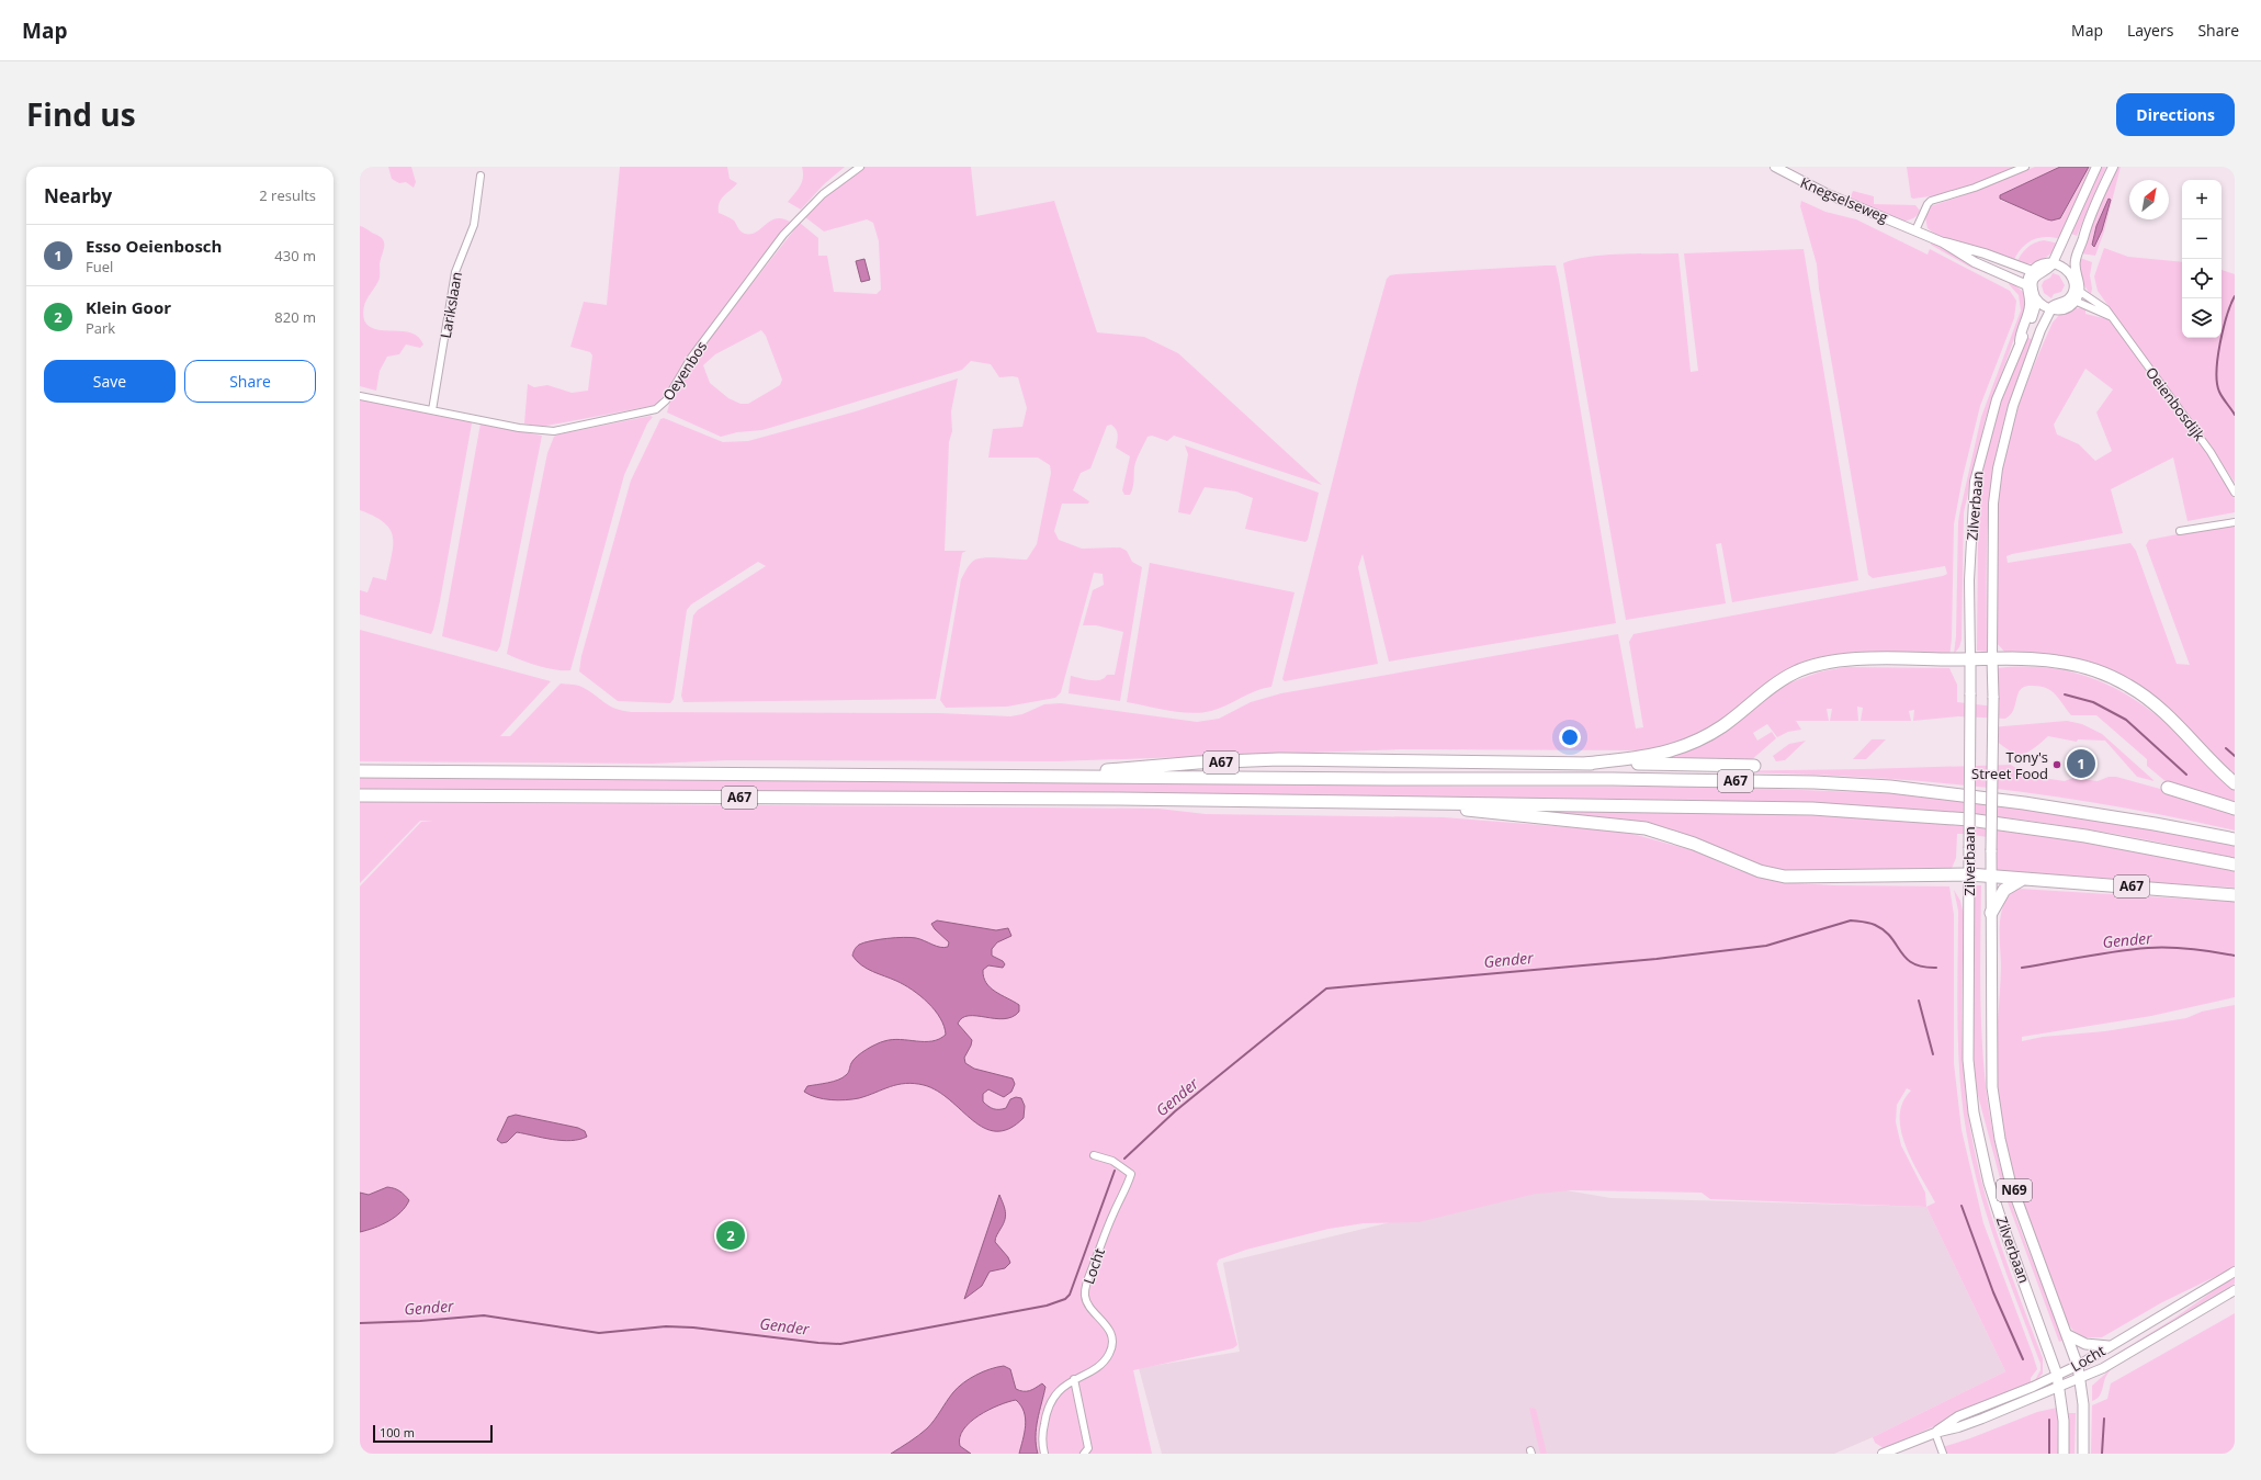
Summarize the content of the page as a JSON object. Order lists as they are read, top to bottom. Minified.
{"streets":{"highway":["A67"],"main road":["Knegselseweg","Zilverbaan","N69","Locht"],"street":["Larikslaan","Oeyenbos","Oeienbosdijk"]},"crossings":[["Larikslaan","Oeyenbos"],["Zilverbaan","A67"],["Zilverbaan","N69"],["Zilverbaan","Locht"],["N69","Locht"]],"water":["Gender"],"places":["Tony's Street Food"],"scale_bar":"100 m","north":"top right","page":{"header":"Map","nav":["Map","Layers","Share"],"title":"Find us","buttons":["Directions",["Save","Share"]],"heading":["Nearby","2 results"],"map_buttons":["+","−"],"list":[{"mark":"1","name":"Esso Oeienbosch","note":"Fuel","value":"430 m"},{"mark":"2","name":"Klein Goor","note":"Park","value":"820 m"}],"pins":["1","2"],"scale":"100 m"}}
